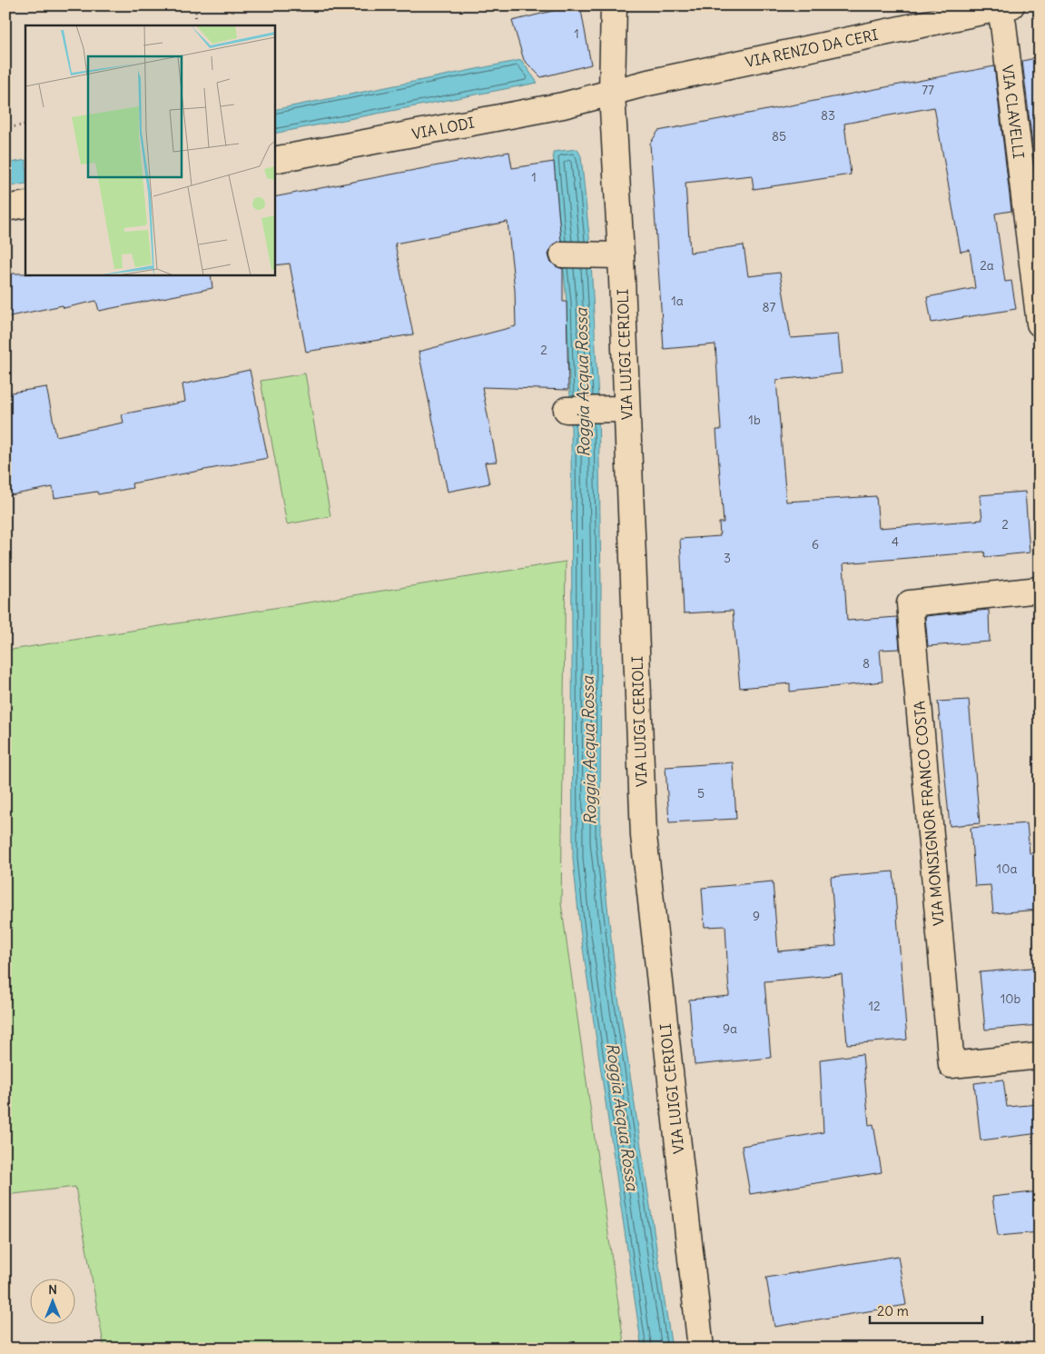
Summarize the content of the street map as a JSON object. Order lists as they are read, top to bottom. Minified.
{"streets":{"street":["VIA RENZO DA CERI","VIA CLAVELLI","VIA LODI","VIA LUIGI CERIOLI","VIA MONSIGNOR FRANCO COSTA"]},"crossings":[["VIA RENZO DA CERI","VIA CLAVELLI"],["VIA RENZO DA CERI","VIA LODI"],["VIA RENZO DA CERI","VIA LUIGI CERIOLI"],["VIA LODI","VIA LUIGI CERIOLI"]],"water":["Roggia Acqua Rossa"],"house_numbers":["1","77","83","85","1","2a","1a","87","2","1b","2","4","6","3","8","5","10a","9","10b","12","9a"],"scale_bar":"20 m","north":"top"}
